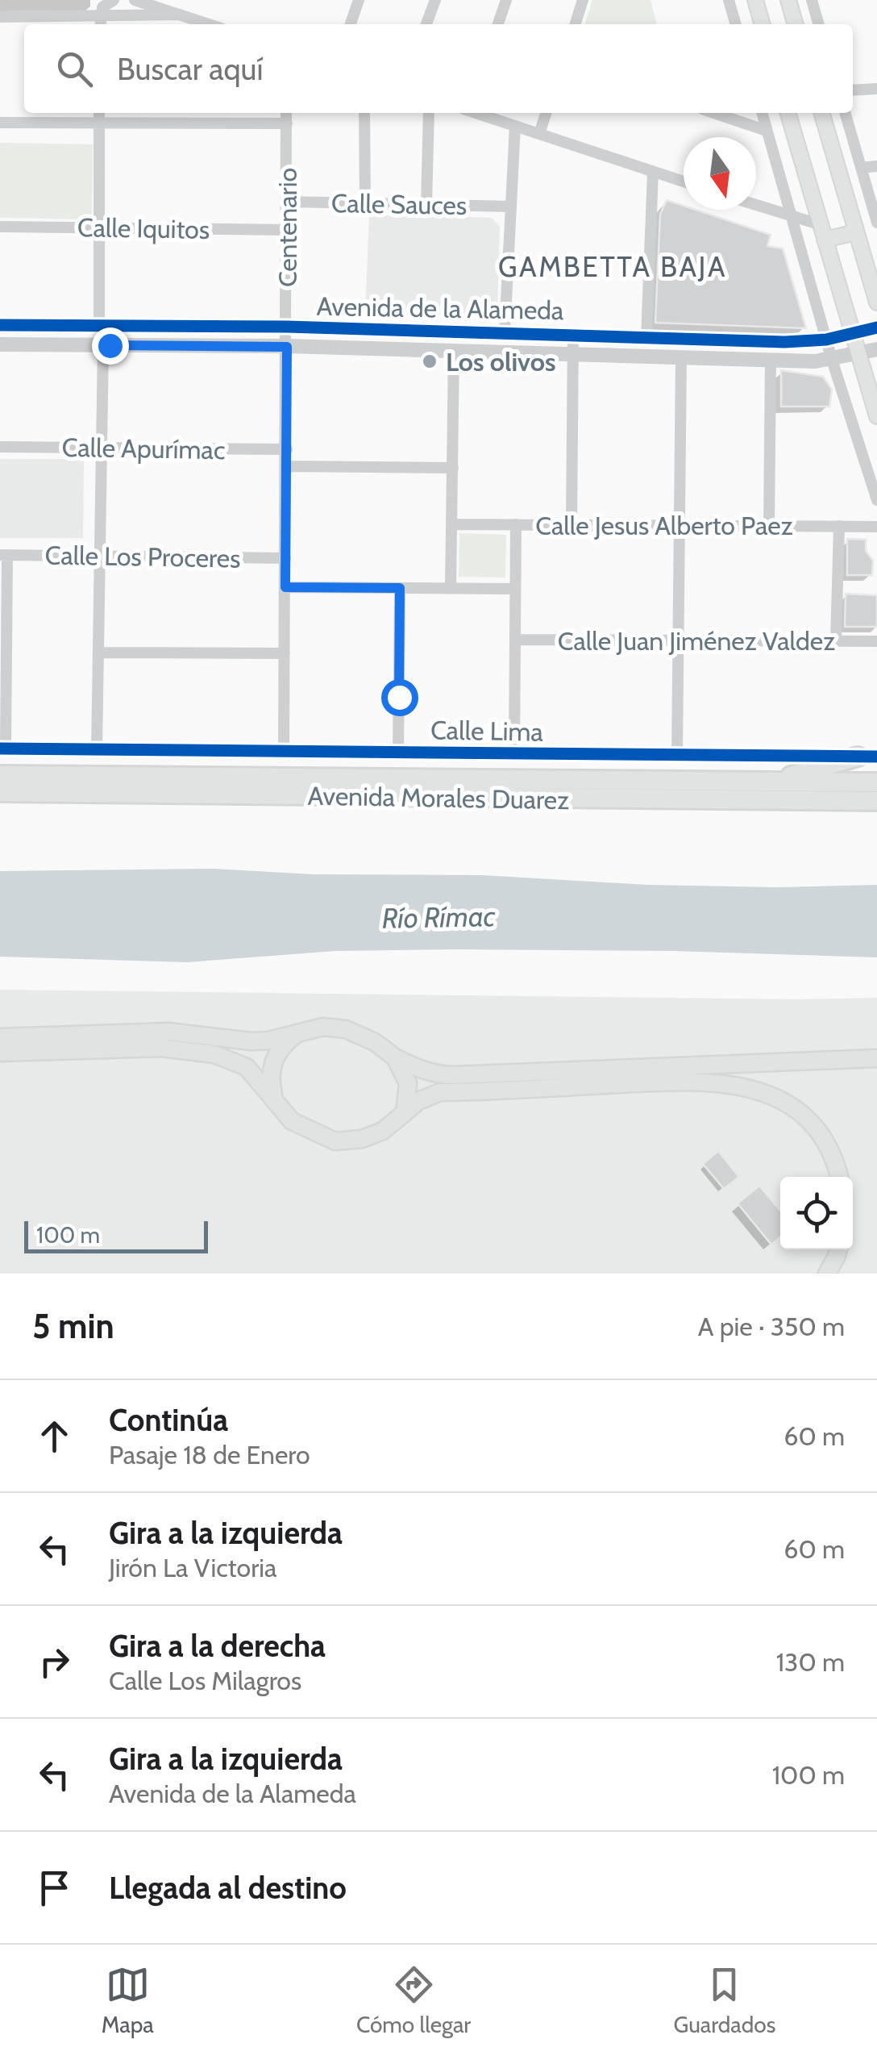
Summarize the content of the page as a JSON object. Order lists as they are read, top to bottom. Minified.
{"streets":{"highway":["Avenida Morales Duarez"],"street":["Calle Sauces","Centenario","Calle Iquitos","Avenida de la Alameda","Calle Apurímac","Calle Jesus Alberto Paez","Calle Los Proceres","Calle Juan Jiménez Valdez","Calle Lima"]},"crossings":[["Calle Sauces","Centenario"],["Centenario","Calle Iquitos"],["Centenario","Avenida de la Alameda"],["Centenario","Calle Apurímac"],["Centenario","Calle Los Proceres"],["Centenario","Calle Lima"]],"districts":["GAMBETTA BAJA"],"water":["Río Rímac"],"places":["Los olivos"],"scale_bar":"100 m","north":"bottom","page":{"search":"Buscar aquí","scale":"100 m","heading":["5 min","A pie · 350 m"],"list":[["Continúa","Pasaje 18 de Enero","60 m"],["Gira a la izquierda","Jirón La Victoria","60 m"],["Gira a la derecha","Calle Los Milagros","130 m"],["Gira a la izquierda","Avenida de la Alameda","100 m"],"Llegada al destino"],"nav":["Mapa","Cómo llegar","Guardados"]}}
